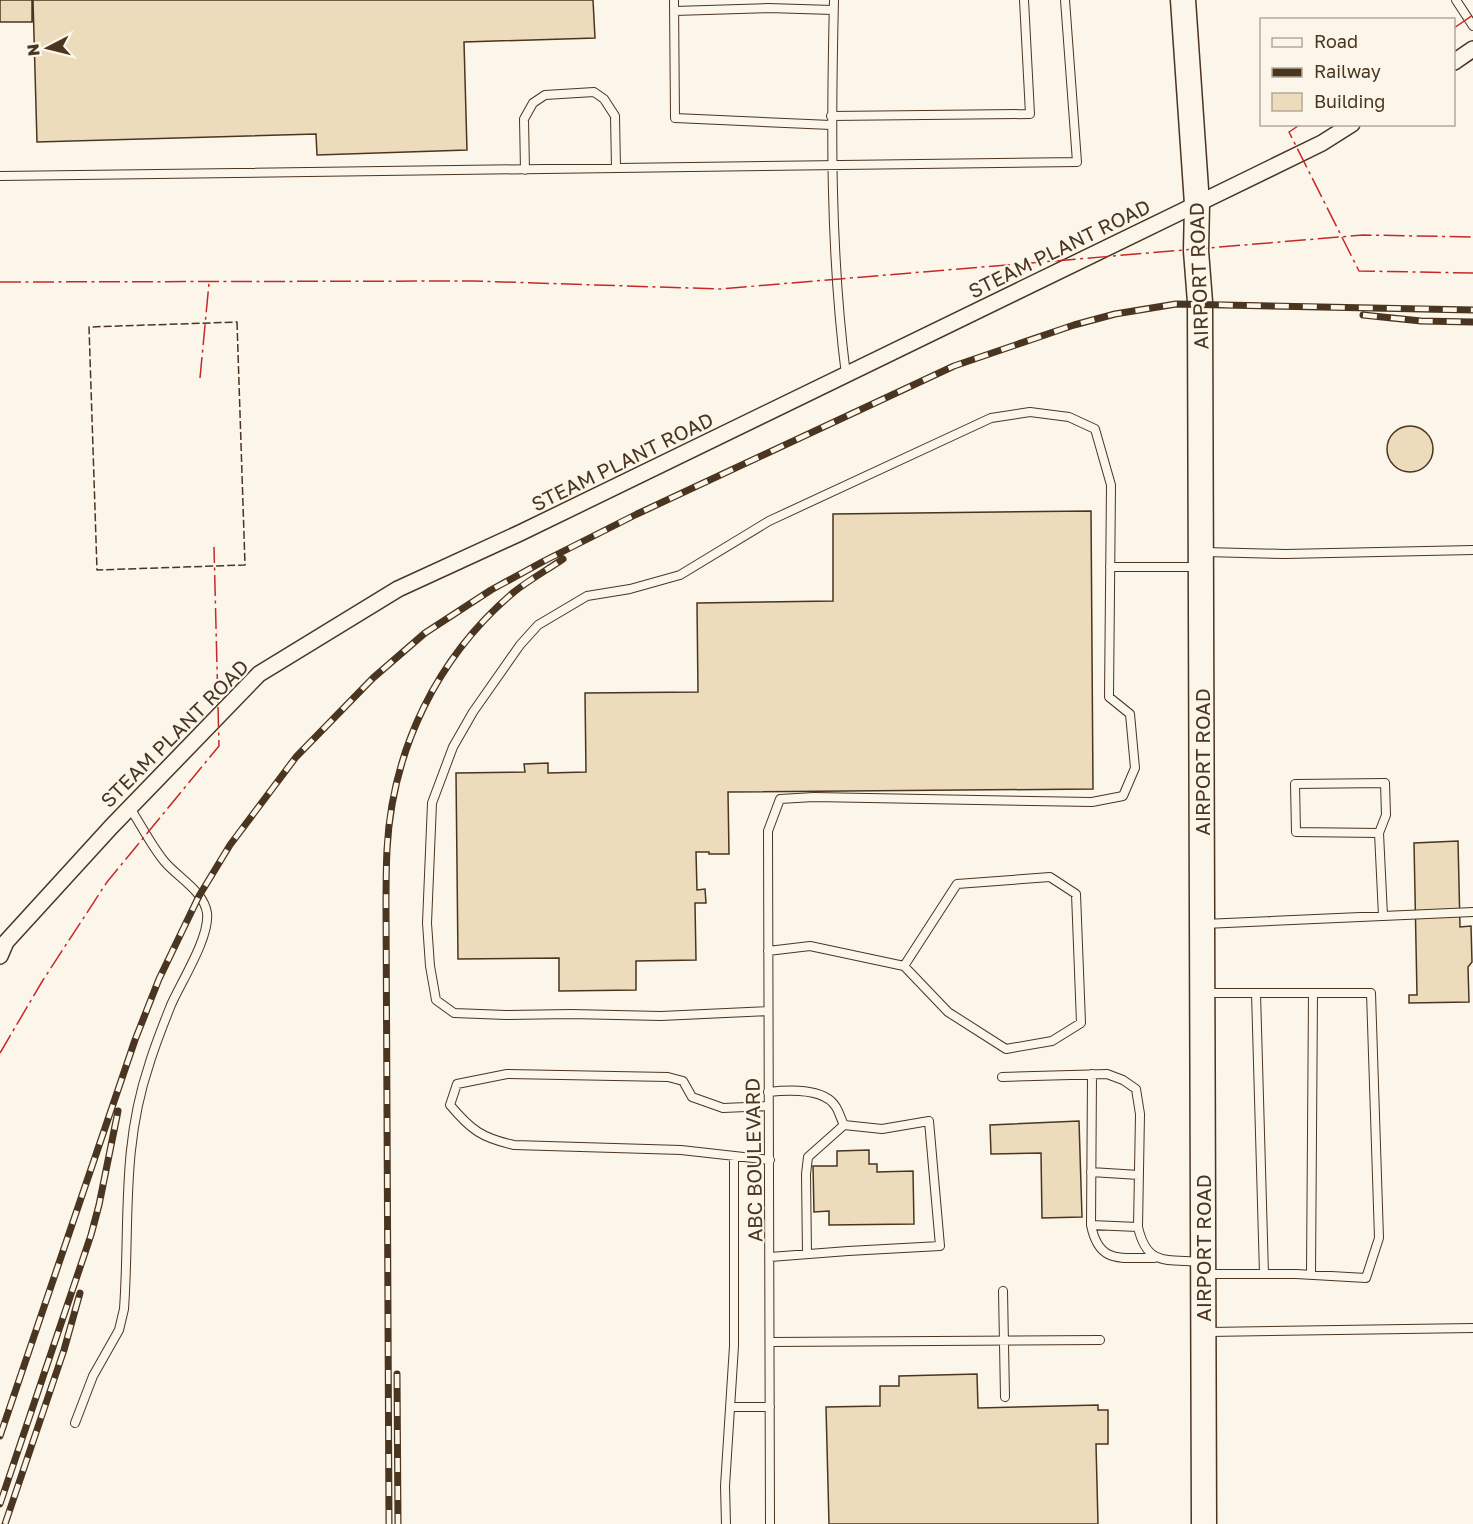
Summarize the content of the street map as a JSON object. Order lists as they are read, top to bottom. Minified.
{"streets":{"highway":["AIRPORT ROAD"],"street":["STEAM PLANT ROAD"],"lane":["ABC BOULEVARD"]},"crossings":[["STEAM PLANT ROAD","AIRPORT ROAD"]],"legend":["Road","Railway","Building"],"north":"left"}
